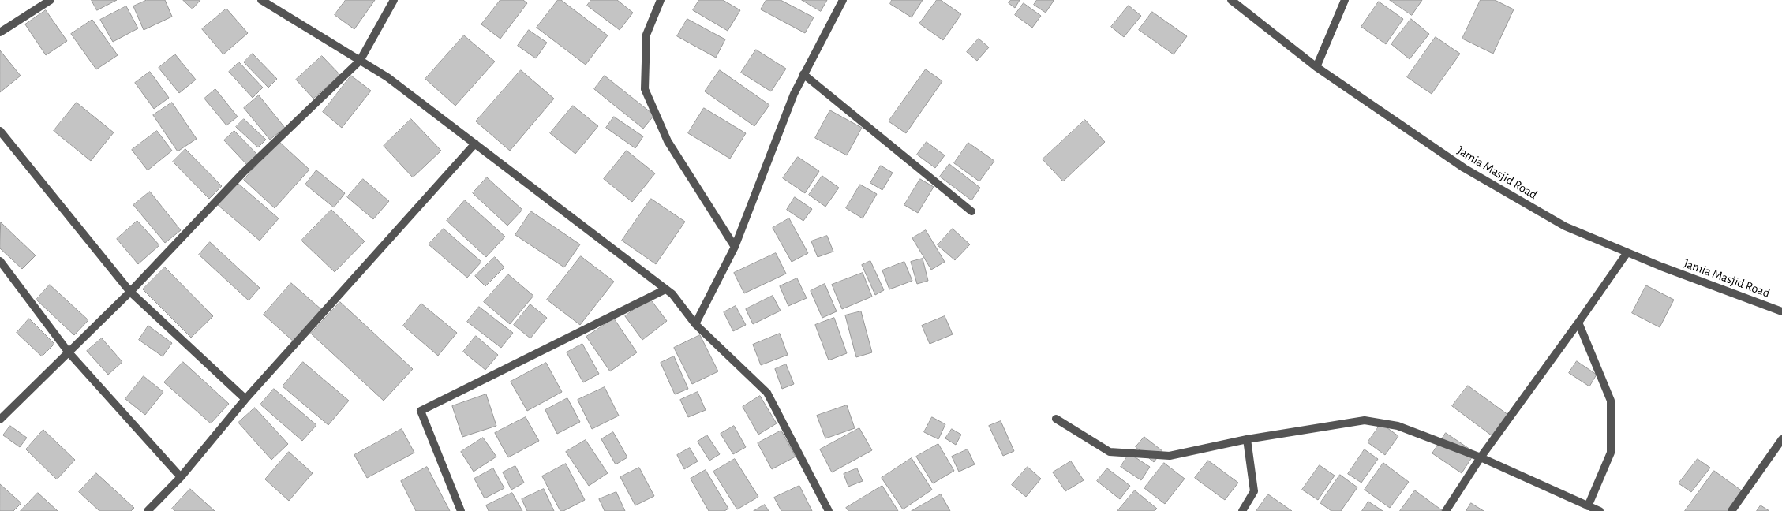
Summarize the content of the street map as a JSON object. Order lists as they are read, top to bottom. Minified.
{"streets":{"street":["Jamia Masjid Road"]}}
